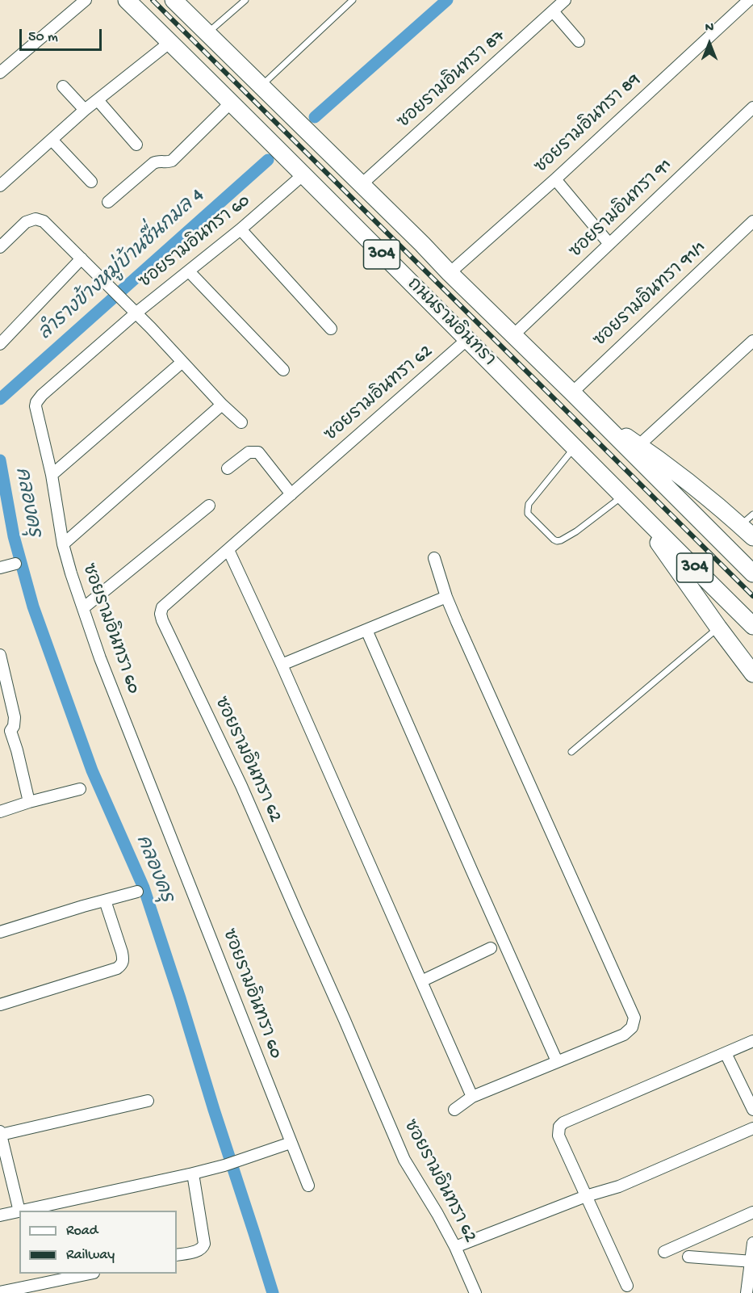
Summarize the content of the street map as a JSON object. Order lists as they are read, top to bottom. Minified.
{"streets":{"main road":["304","ถนนรามอินทรา"],"street":["ซอยรามอินทรา 87","ซอยรามอินทรา 89","ซอยรามอินทรา 91","ซอยรามอินทรา 60","ซอยรามอินทรา 91/1","ซอยรามอินทรา 62"]},"crossings":[["ซอยรามอินทรา 87","ถนนรามอินทรา"],["ซอยรามอินทรา 89","ถนนรามอินทรา"],["ซอยรามอินทรา 91","ถนนรามอินทรา"],["ซอยรามอินทรา 60","ถนนรามอินทรา"],["ซอยรามอินทรา 91/1","ถนนรามอินทรา"],["ถนนรามอินทรา","ซอยรามอินทรา 62"]],"water":["ลำรางข้างหมู่บ้านชื่นกมล 4","คลองครุ"],"legend":["Road","Railway"],"scale_bar":"50 m","north":"top"}
